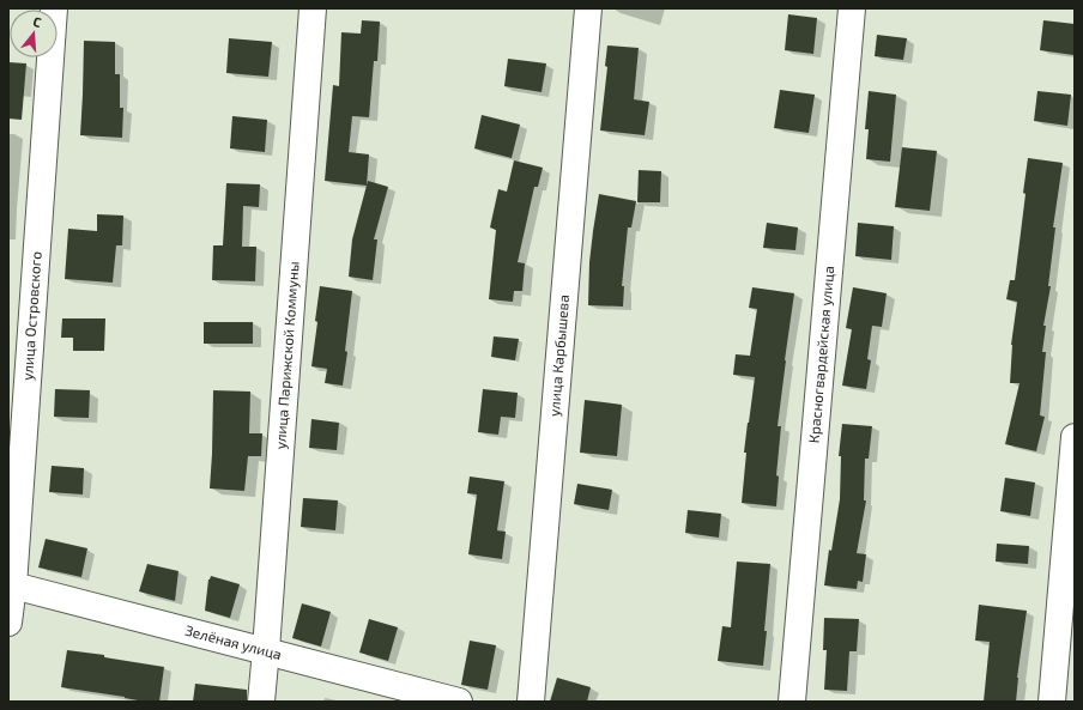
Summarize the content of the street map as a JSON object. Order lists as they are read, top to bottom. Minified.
{"streets":{"street":["улица Островского","улица Карбышева","Красногвардейская улица","улица Парижской Коммуны","Зелёная улица"]},"crossings":[["улица Островского","Зелёная улица"],["улица Парижской Коммуны","Зелёная улица"]],"north":"top"}
